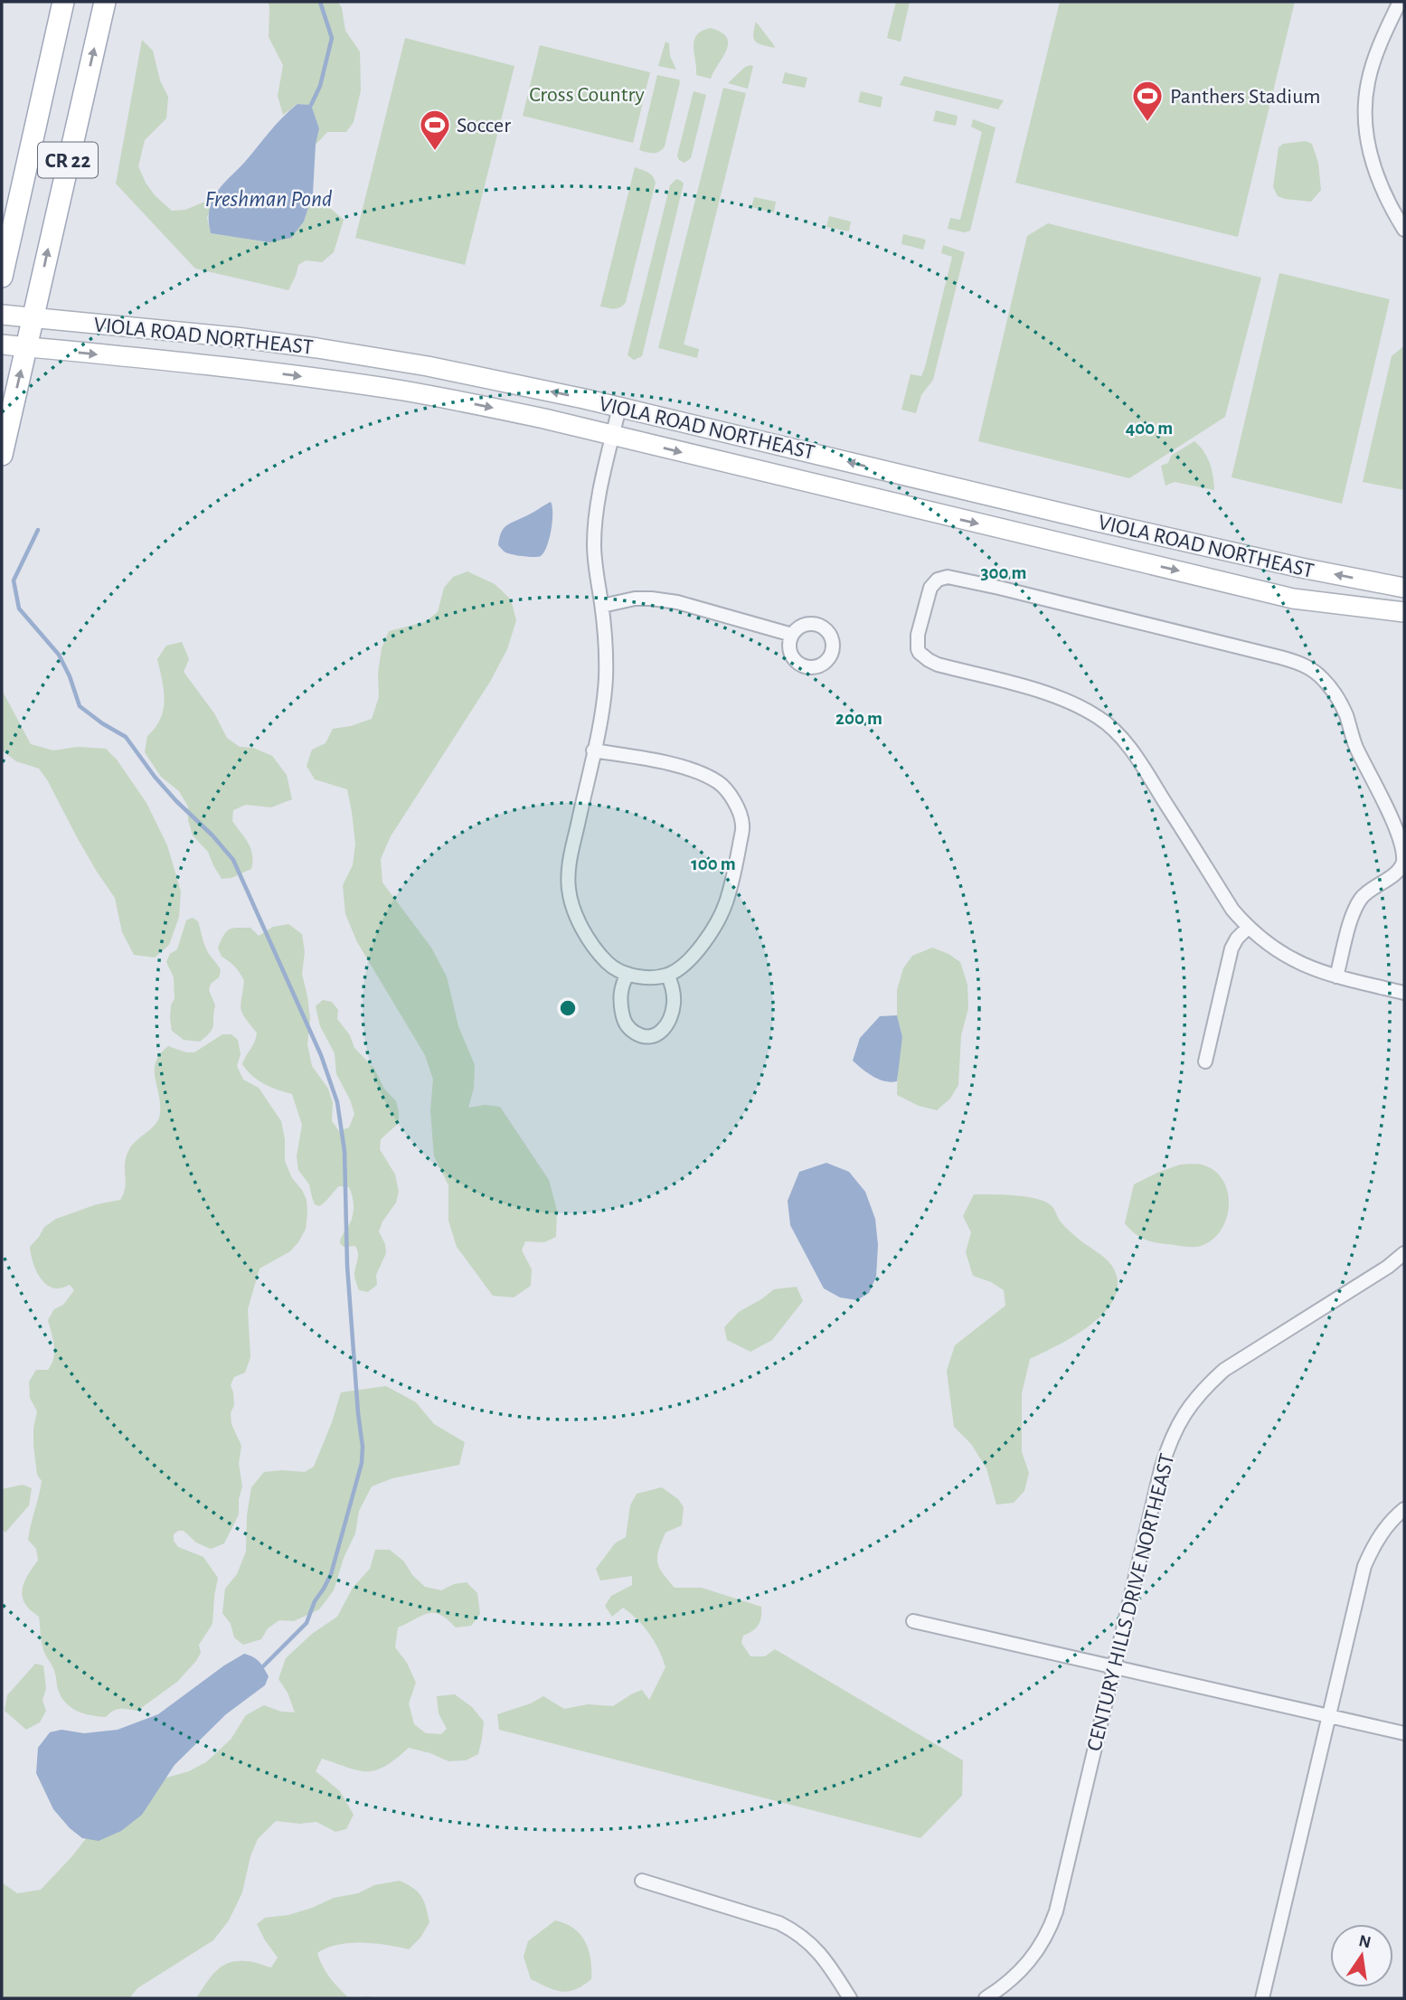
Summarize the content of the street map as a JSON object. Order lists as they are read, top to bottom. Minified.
{"streets":{"main road":["CR 22","VIOLA ROAD NORTHEAST"],"street":["CENTURY HILLS DRIVE NORTHEAST"]},"crossings":[["CR 22","VIOLA ROAD NORTHEAST"]],"water":["Freshman Pond"],"parks":["Cross Country"],"places":{"sports":["Panthers Stadium","Soccer"]},"north":"top","rings":["400 m","300 m","200 m","100 m"]}
